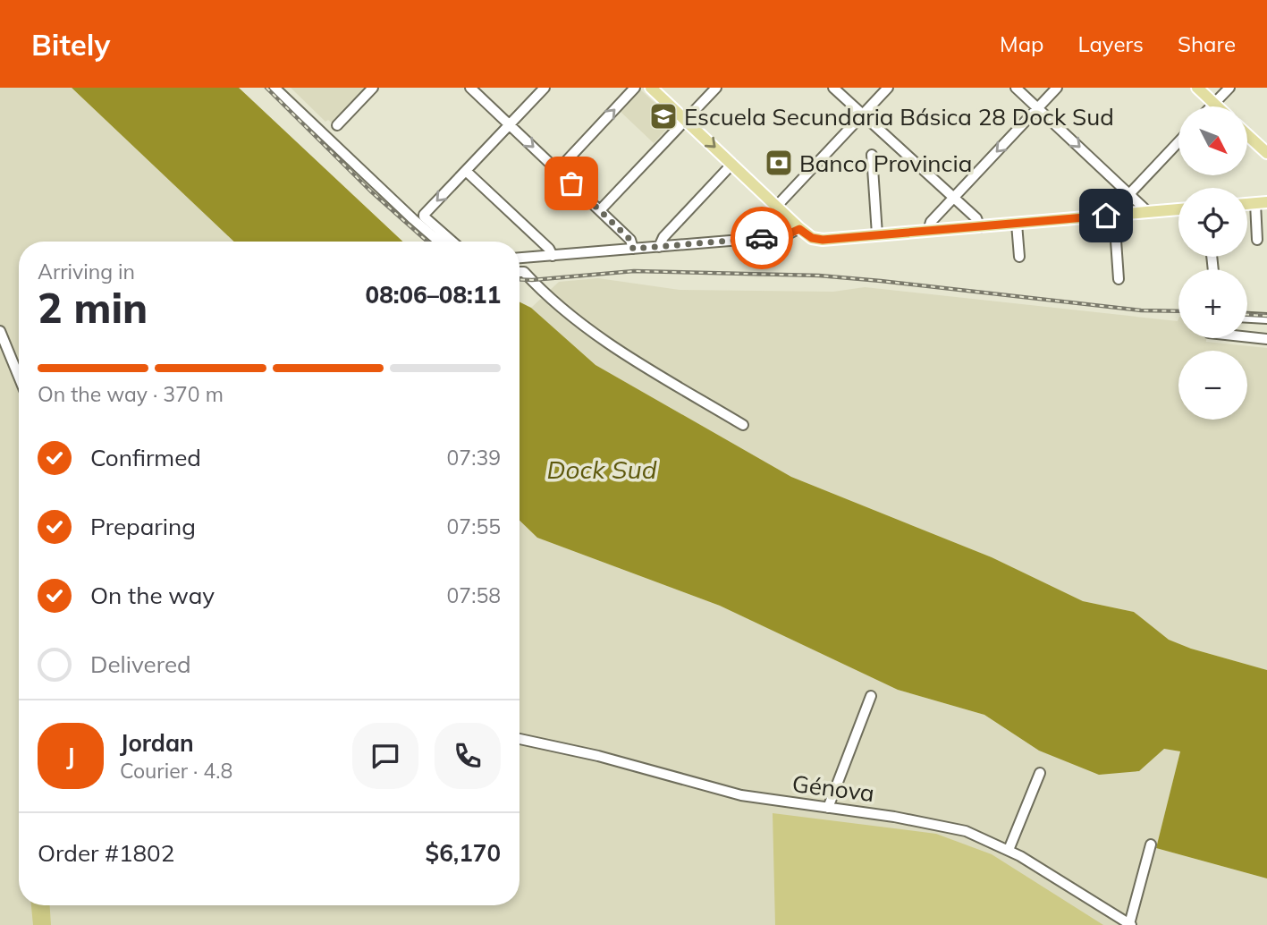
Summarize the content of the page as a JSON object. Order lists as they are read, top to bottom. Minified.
{"streets":{"street":["Génova"]},"water":["Dock Sud"],"places":{"school or university":["Escuela Secundaria Básica 28 Dock Sud"],"bank":["Banco Provincia"]},"north":"bottom right","page":{"header":"Bitely","nav":["Map","Layers","Share"],"map_buttons":["+","−"],"heading":["2 min","Arriving in","08:06–08:11"],"panel":["Jordan","Courier · 4.8","Order #1802","$6,170"],"bar":"On the way · 370 m","list":[["Confirmed","07:39"],["Preparing","07:55"],["On the way","07:58"],"Delivered"],"round":"J"}}
